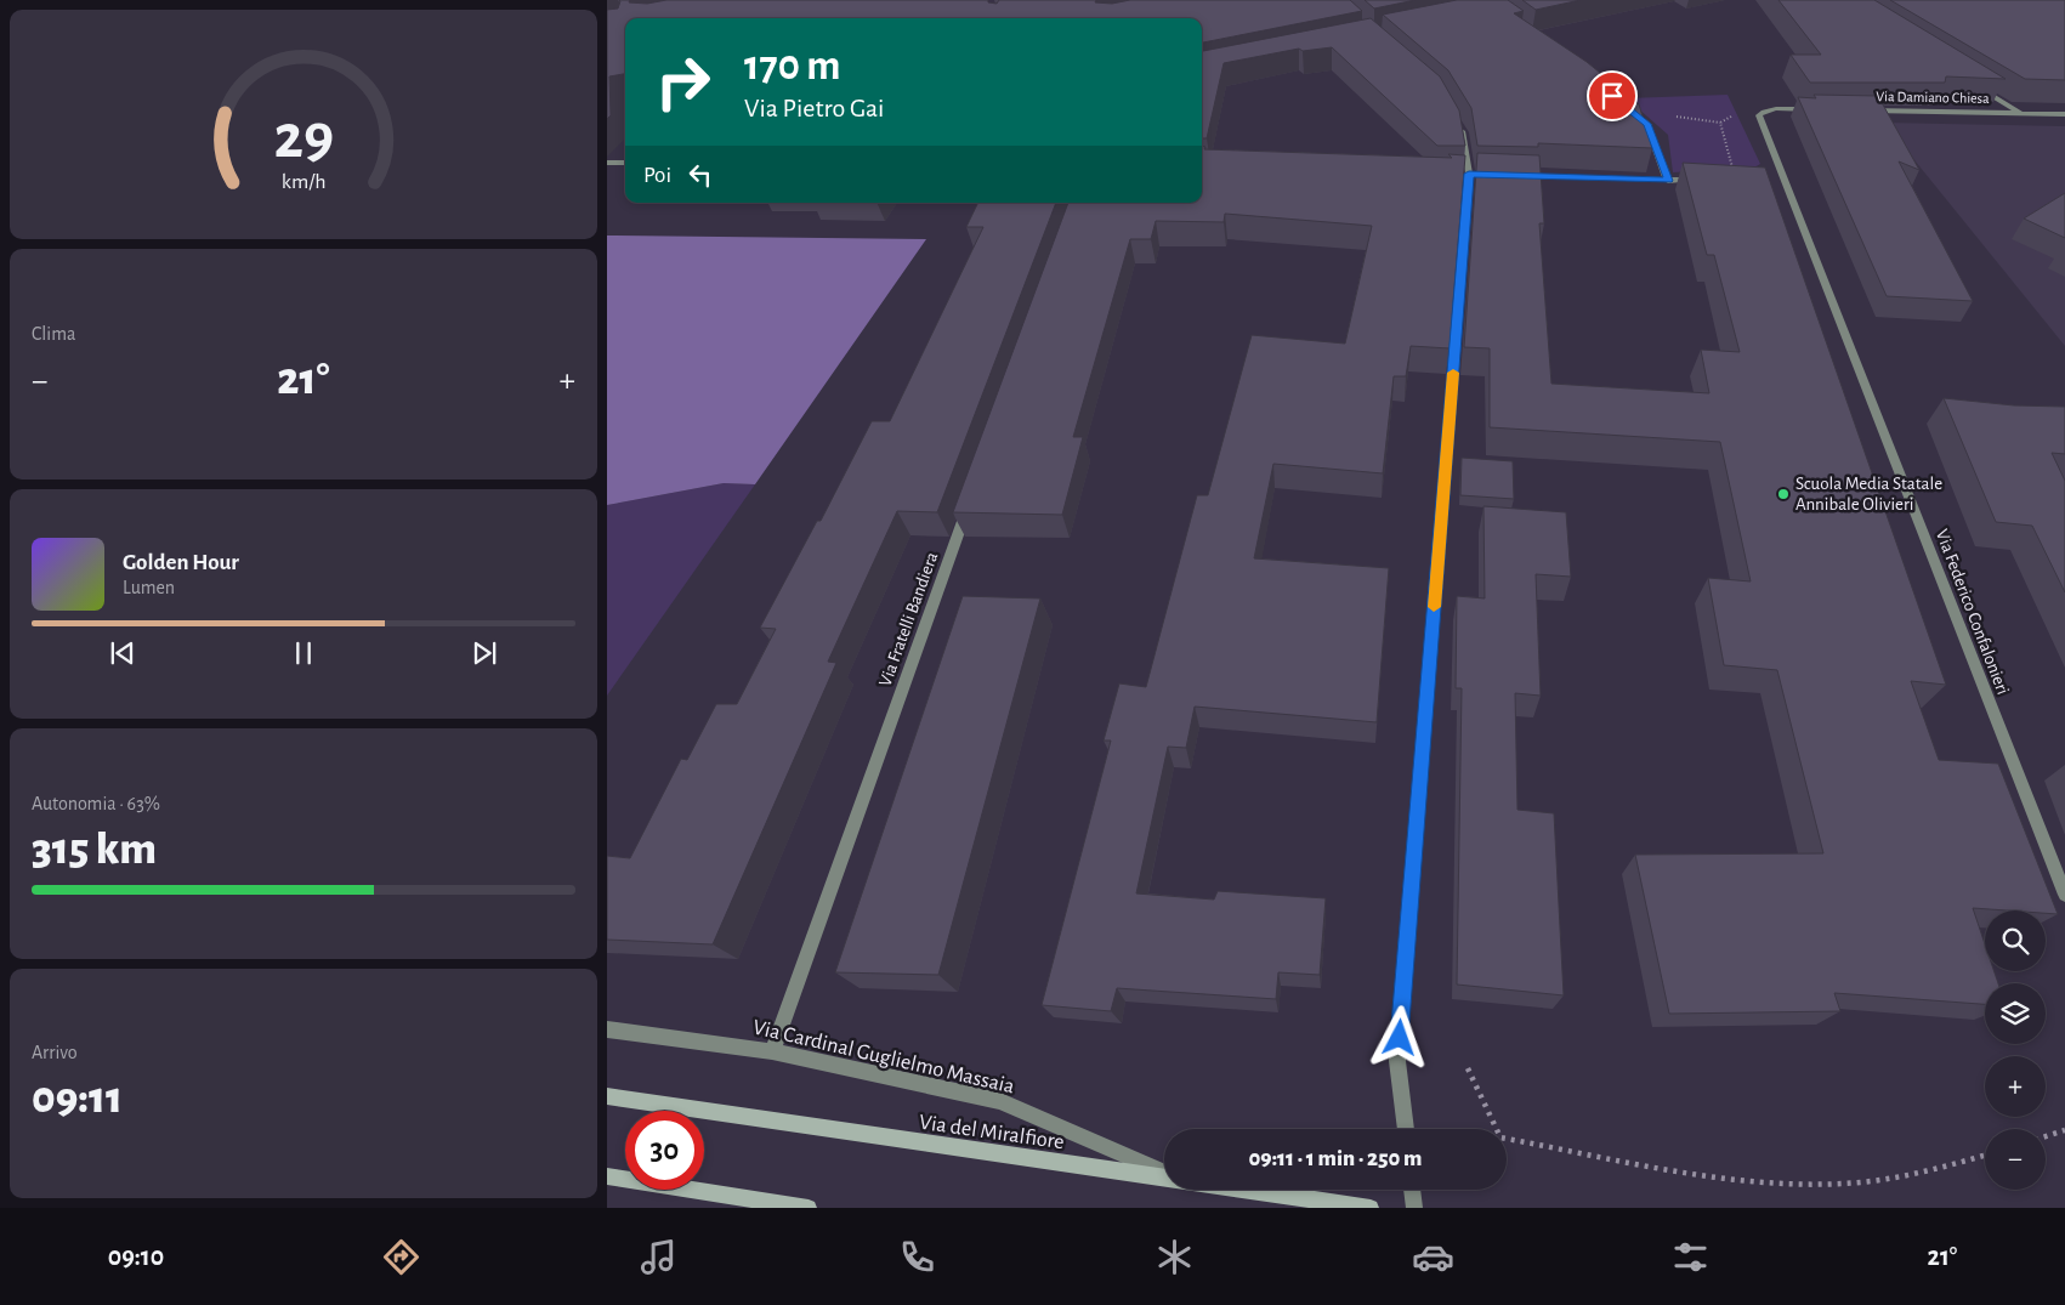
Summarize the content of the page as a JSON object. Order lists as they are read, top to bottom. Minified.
{"streets":{"main road":["Via del Miralfiore"],"street":["Via Damiano Chiesa","Via Federico Confalonieri","Via Fratelli Bandiera","Via Cardinal Guglielmo Massaia"]},"crossings":[["Via Fratelli Bandiera","Via Cardinal Guglielmo Massaia"]],"places":["Scuola Media Statale Annibale Olivieri"],"page":{"turn":["170 m","Via Pietro Gai"],"then":"Poi","tile":["Clima",["Autonomia · 63%","315 km"],["Arrivo","09:11"]],"heat":["−","21°","+"],"song":["Golden Hour","Lumen"],"map_buttons":["+","−"],"limit":"30","trip":"09:11 · 1 min · 250 m","tabs":["09:10","21°"],"gauge":["29","km/h"]}}
